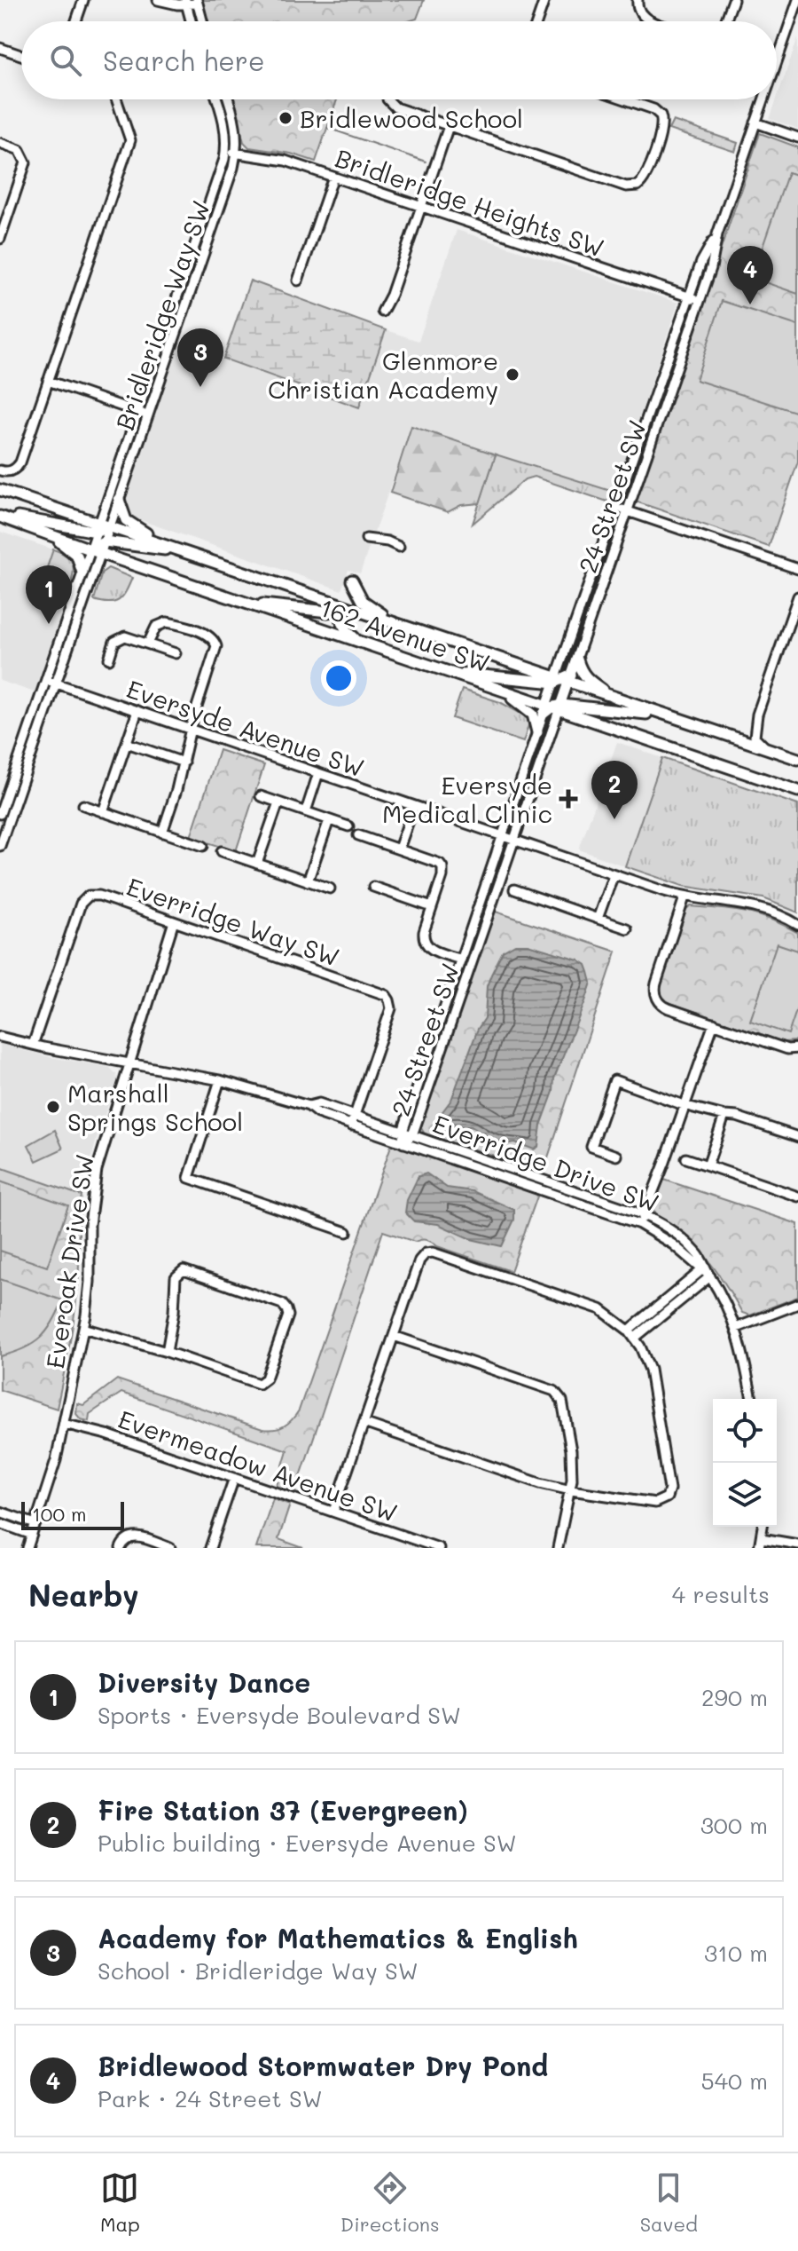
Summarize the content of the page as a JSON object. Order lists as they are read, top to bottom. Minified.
{"streets":{"main road":["162 Avenue SW"],"street":["Bridleridge Heights SW","Bridleridge Way SW","24 Street SW","Eversyde Avenue SW","Everridge Way SW","Everridge Drive SW","Everoak Drive SW","Evermeadow Avenue SW"]},"crossings":[["Bridleridge Heights SW","Bridleridge Way SW"],["Bridleridge Heights SW","24 Street SW"],["Bridleridge Way SW","162 Avenue SW"],["24 Street SW","162 Avenue SW"],["24 Street SW","Eversyde Avenue SW"],["24 Street SW","Everridge Drive SW"],["Everridge Way SW","Everridge Drive SW"],["Everridge Way SW","Everoak Drive SW"],["Everridge Drive SW","Everoak Drive SW"],["Everoak Drive SW","Evermeadow Avenue SW"]],"places":{"other":["Bridlewood School","Glenmore Christian Academy","Marshall Springs School"],"health":["Eversyde Medical Clinic"]},"scale_bar":"100 m","page":{"search":"Search here","pins":["4","3","1","2"],"scale":"100 m","heading":["Nearby","4 results"],"list":[{"mark":"1","name":"Diversity Dance","note":"Sports · Eversyde Boulevard SW","value":"290 m"},{"mark":"2","name":"Fire Station 37 (Evergreen)","note":"Public building · Eversyde Avenue SW","value":"300 m"},{"mark":"3","name":"Academy for Mathematics & English","note":"School · Bridleridge Way SW","value":"310 m"},{"mark":"4","name":"Bridlewood Stormwater Dry Pond","note":"Park · 24 Street SW","value":"540 m"}],"nav":["Map","Directions","Saved"]}}
